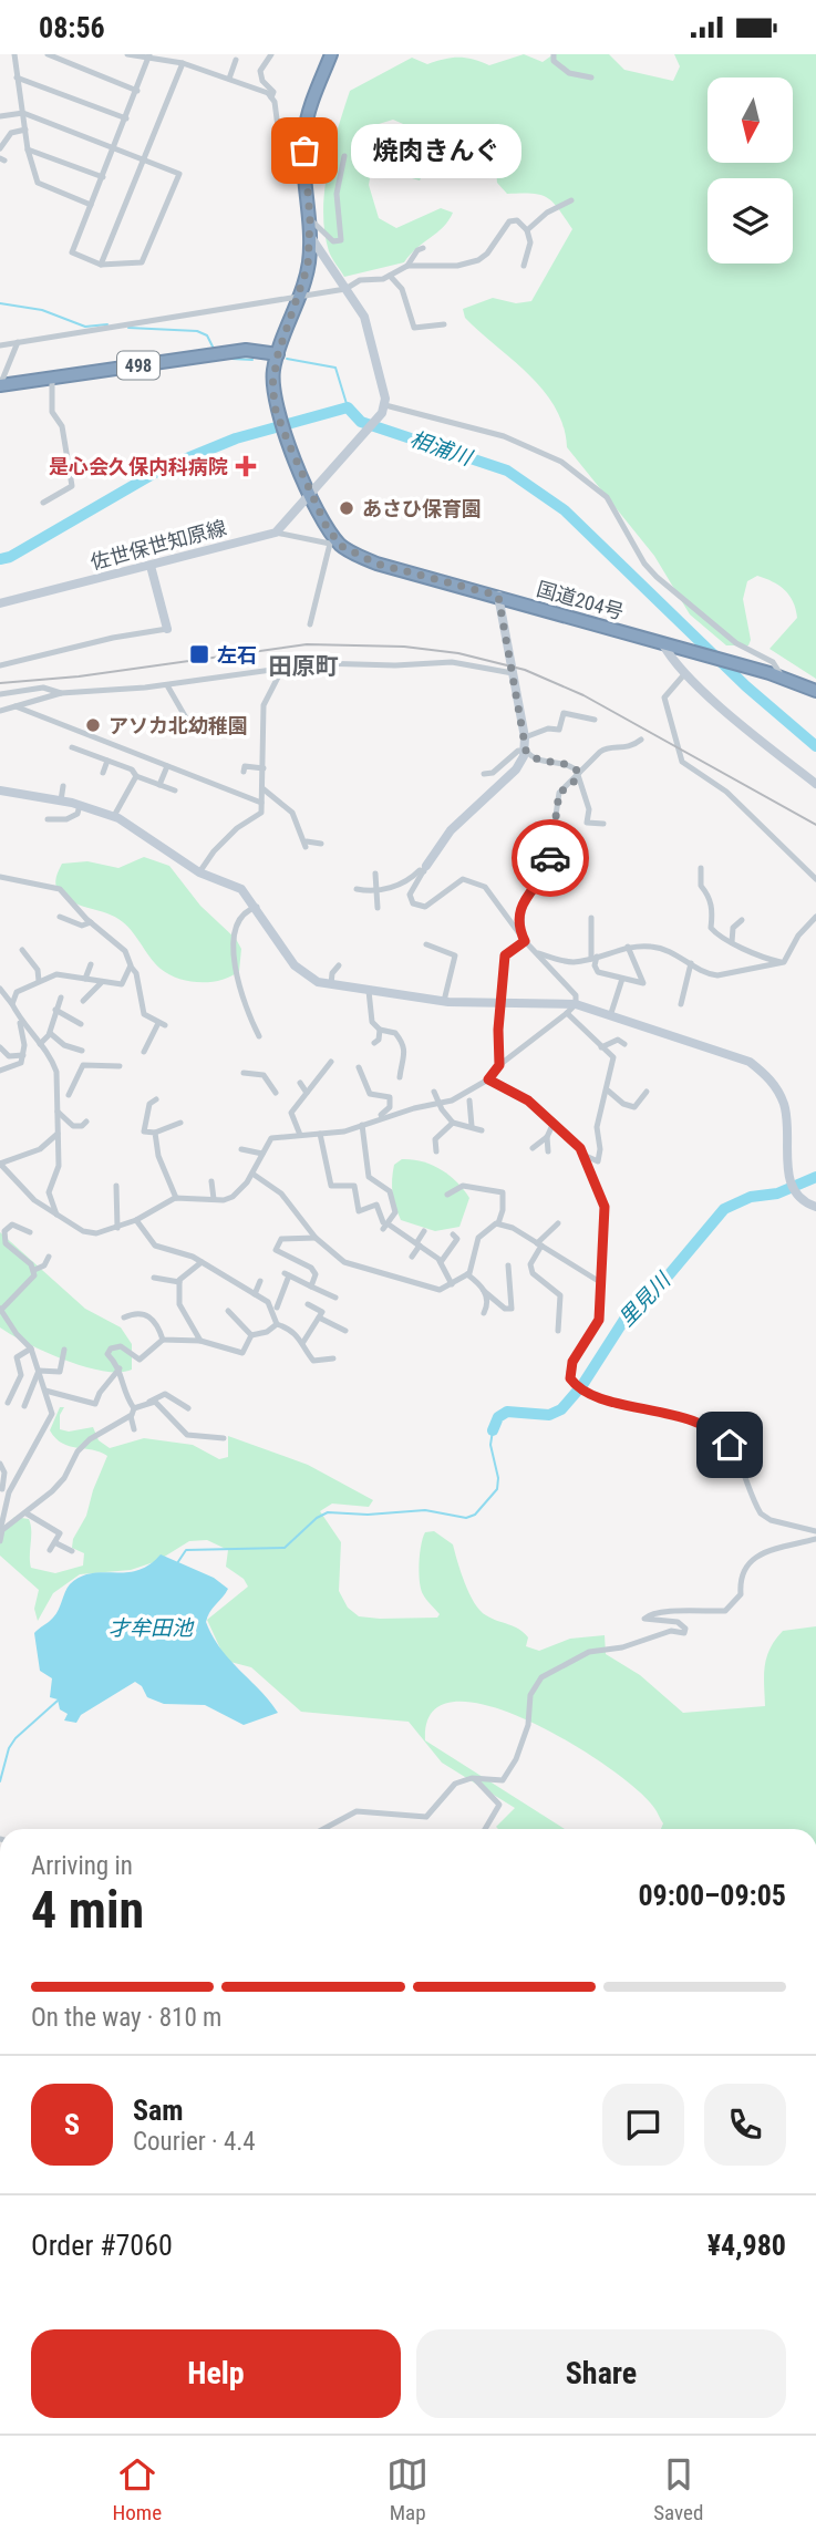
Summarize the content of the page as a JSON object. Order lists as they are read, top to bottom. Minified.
{"streets":{"highway":["498","国道204号"],"street":["佐世保世知原線"]},"districts":["田原町"],"water":["相浦川","里見川","才牟田池"],"places":{"other":["焼肉きんぐ","あさひ保育園","アソカ北幼稚園"],"health":["是心会久保内科病院"],"transit":["左石"]},"north":"bottom","page":{"status":"08:56","bubble":"焼肉きんぐ","heading":["4 min","Arriving in","09:00–09:05"],"panel":["Sam","Courier · 4.4","Order #7060","¥4,980"],"bar":"On the way · 810 m","round":"S","buttons":["Help","Share"],"tabs":["Home","Map","Saved"]}}
